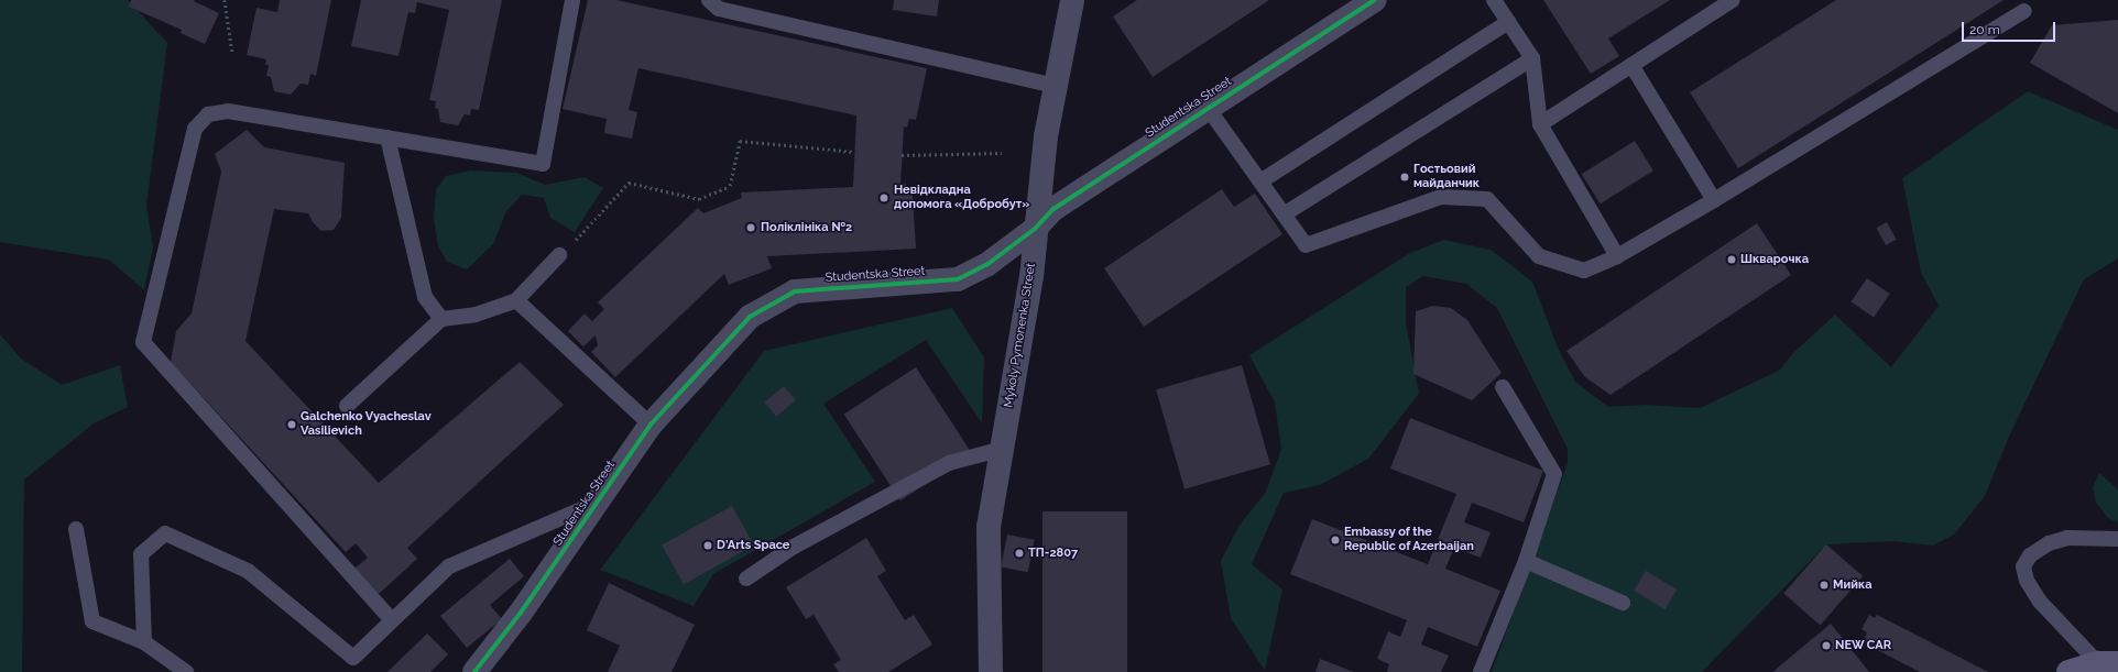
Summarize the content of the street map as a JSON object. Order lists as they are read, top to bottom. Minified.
{"streets":{"street":["Studentska Street","Mykoly Pymonenka Street"]},"crossings":[["Studentska Street","Mykoly Pymonenka Street"]],"places":["Гостьовий майданчик","Невідкладна допомога «Добробут»","Поліклініка №2","Шкварочка","Galchenko Vyacheslav Vasilievich","Embassy of the Republic of Azerbaijan","D'Arts Space","ТП-2807","Мийка","NEW CAR"],"scale_bar":"20 m"}
